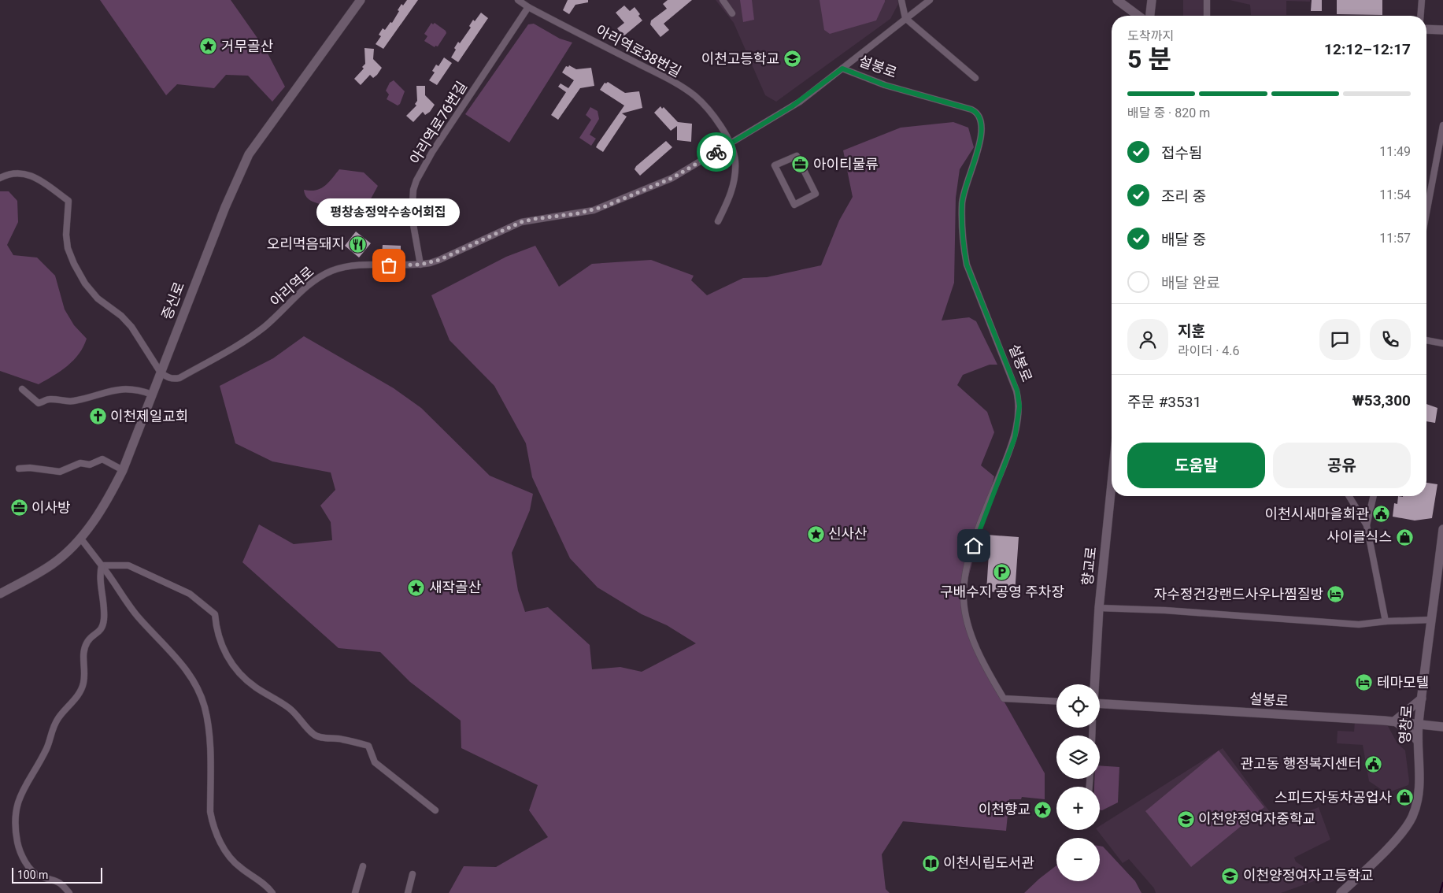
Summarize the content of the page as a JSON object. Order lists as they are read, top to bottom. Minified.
{"streets":{"street":["아리역로38번길","설봉로","아리역로76번길","아리역로","증신로","향교로","영창로"]},"crossings":[["아리역로38번길","아리역로76번길"],["아리역로38번길","아리역로"],["설봉로","아리역로"],["설봉로","영창로"],["아리역로76번길","아리역로"],["아리역로","증신로"]],"places":{"place":["거무골산","신사산","새작골산","이천향교"],"school or university":["이천고등학교","이천양정여자중학교","이천양정여자고등학교"],"office":["아이티물류","이사방"],"restaurant":["오리먹음돼지"],"other":["평창송정약수송어회집"],"church":["이천제일교회"],"public building":["이천시새마을회관","관고동 행정복지센터"],"shop":["사이클식스","스피드자동차공업사"],"parking":["구배수지 공영 주차장"],"hotel":["자수정건강랜드사우나찜질방","테마모텔"],"library":["이천시립도서관"]},"scale_bar":"100 m","page":{"heading":["5 분","도착까지","12:12–12:17"],"panel":["지훈","라이더 · 4.6","주문 #3531","₩53,300"],"bar":"배달 중 · 820 m","list":[["접수됨","11:49"],["조리 중","11:54"],["배달 중","11:57"],"배달 완료"],"bubble":"평창송정약수송어회집","buttons":["도움말","공유"],"map_buttons":["+","−"],"scale":"100 m"}}
